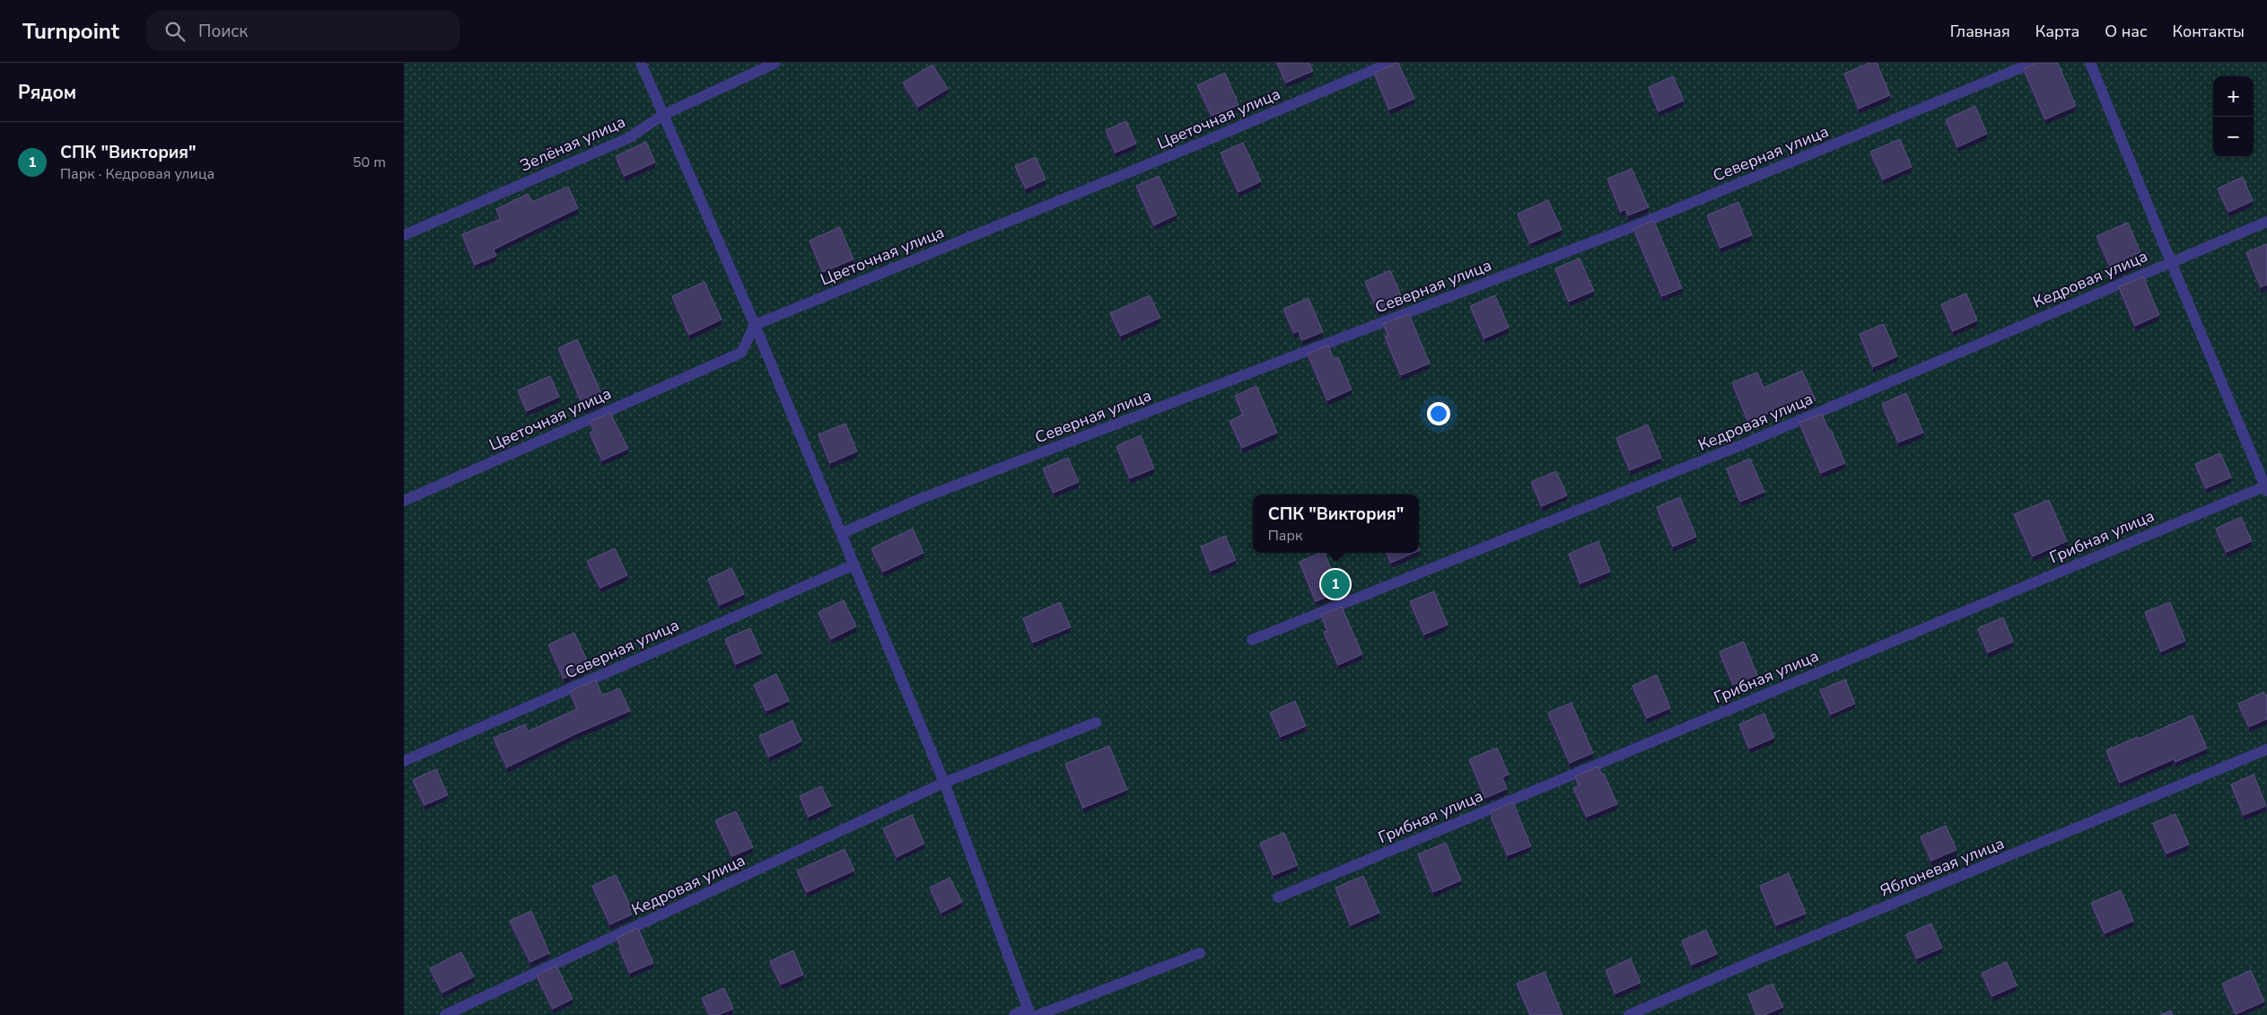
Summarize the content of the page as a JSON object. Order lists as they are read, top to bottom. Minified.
{"streets":{"street":["Цветочная улица","Зелёная улица","Северная улица","Кедровая улица","Грибная улица","Яблоневая улица"]},"page":{"header":"Turnpoint","search":"Поиск","nav":["Главная","Карта","О нас","Контакты"],"heading":"Рядом","map_buttons":["+","−"],"list":[{"mark":"1","name":"СПК \"Виктория\"","note":"Парк · Кедровая улица","value":"50 m"}],"popup":["СПК \"Виктория\"","Парк"],"pins":"1"}}
